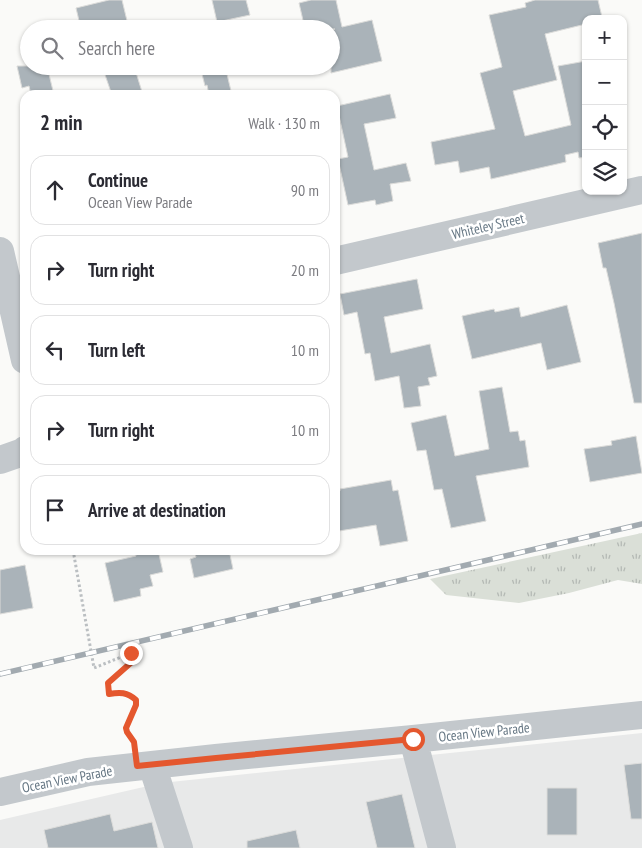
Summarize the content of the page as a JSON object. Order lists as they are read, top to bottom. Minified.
{"streets":{"street":["Whiteley Street","Ocean View Parade"]},"page":{"map_buttons":["+","−"],"search":"Search here","heading":["2 min","Walk · 130 m"],"list":[["Continue","Ocean View Parade","90 m"],["Turn right","20 m"],["Turn left","10 m"],["Turn right","10 m"],"Arrive at destination"]}}
